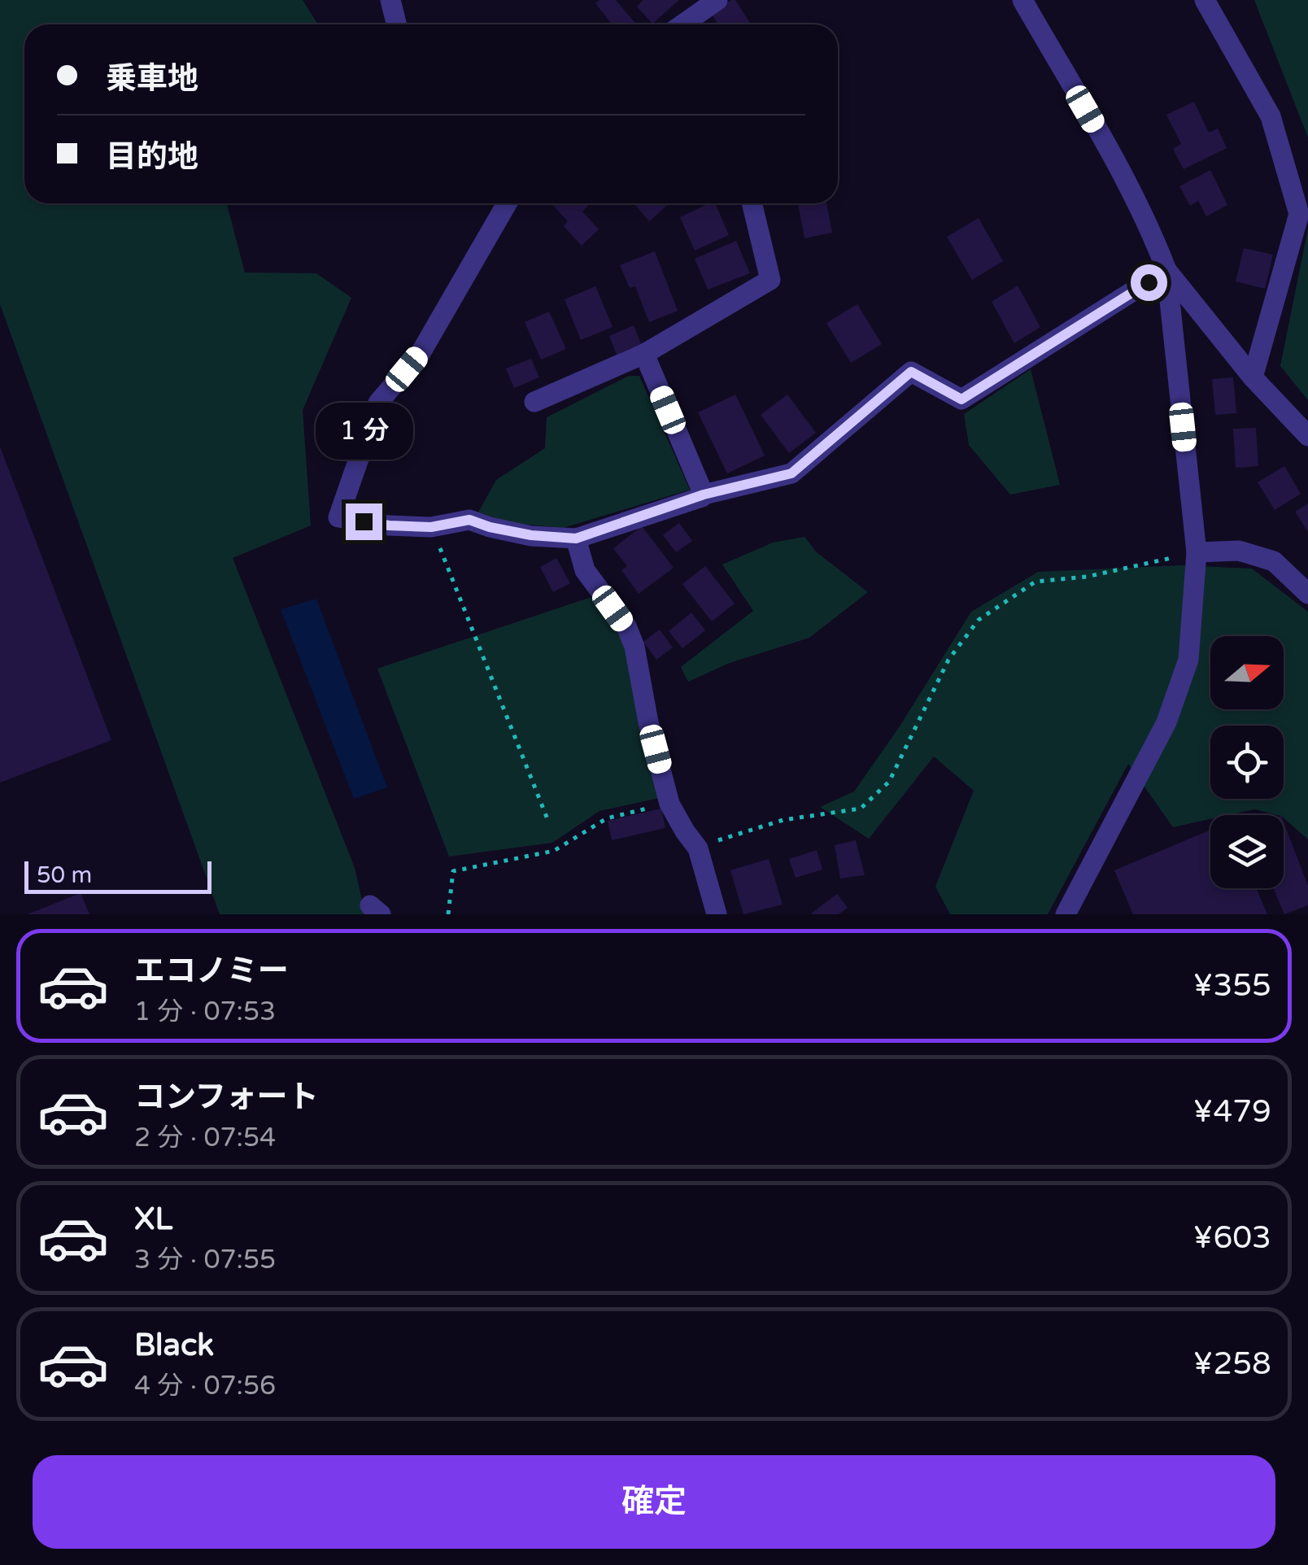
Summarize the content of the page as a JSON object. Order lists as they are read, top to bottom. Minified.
{"scale_bar":"50 m","north":"right","page":{"banner":["乗車地","目的地"],"bubble":"1 分","scale":"50 m","list":[{"name":"エコノミー","note":"1 分 · 07:53","value":"¥355"},{"name":"コンフォート","note":"2 分 · 07:54","value":"¥479"},{"name":"XL","note":"3 分 · 07:55","value":"¥603"},{"name":"Black","note":"4 分 · 07:56","value":"¥258"}],"buttons":"確定"}}
